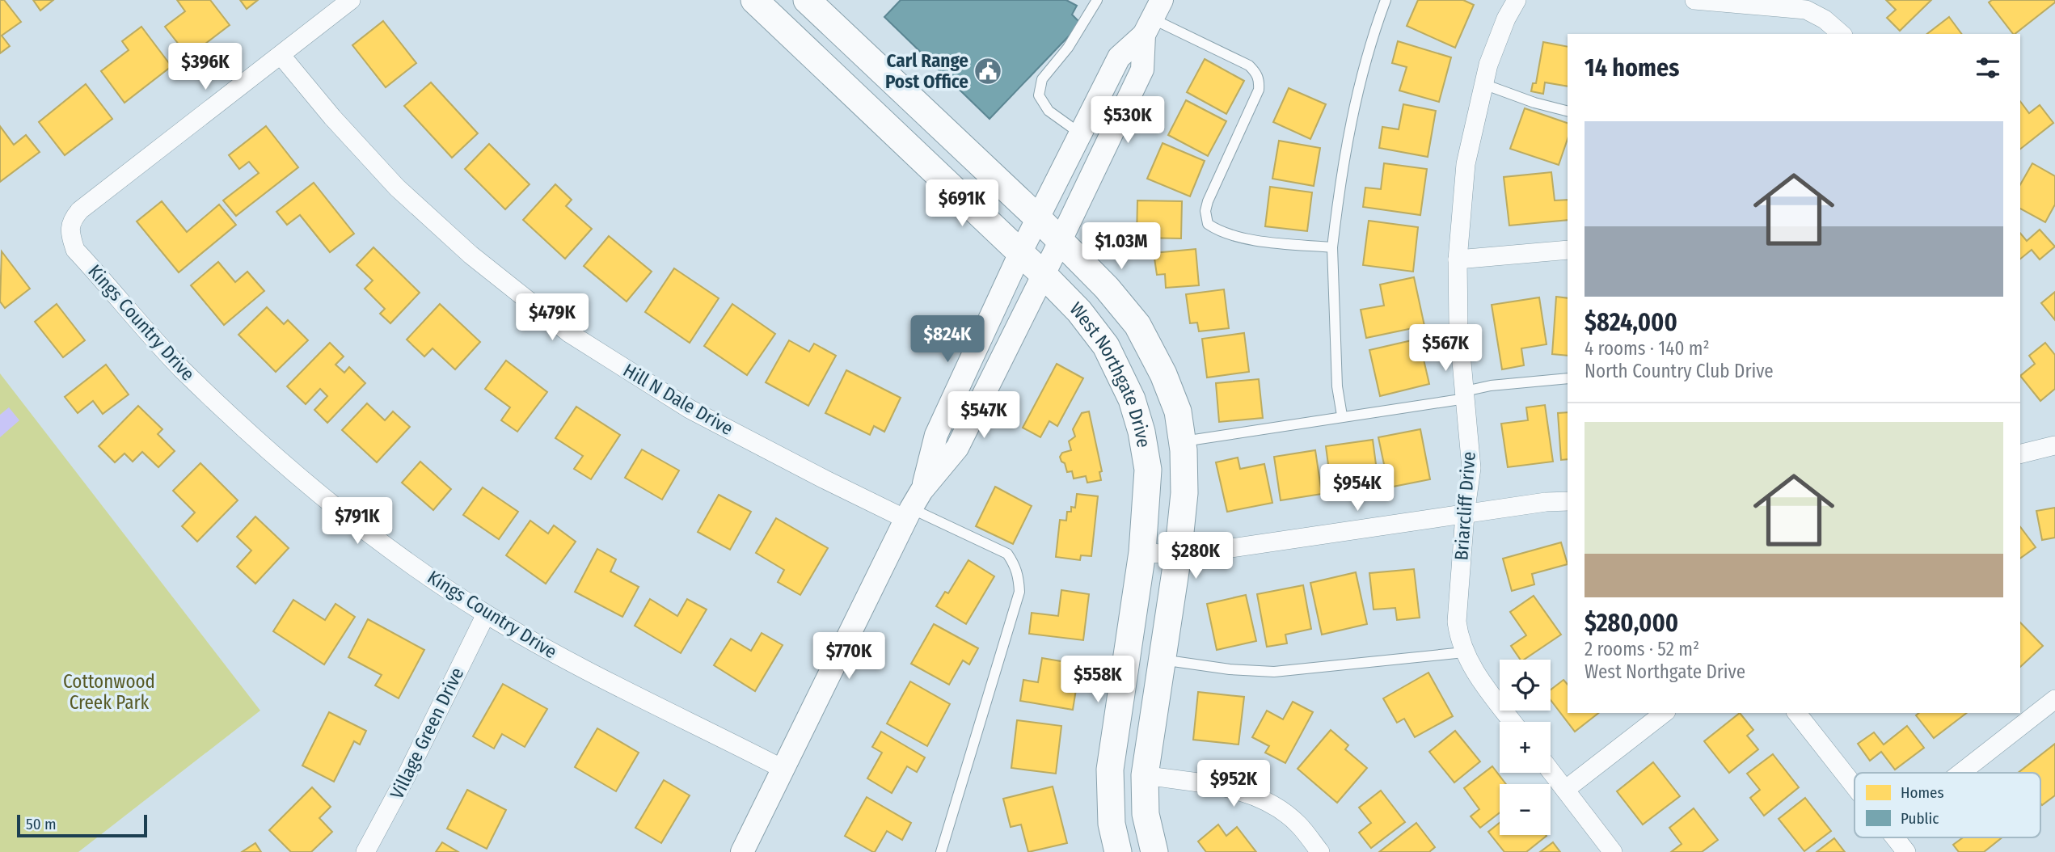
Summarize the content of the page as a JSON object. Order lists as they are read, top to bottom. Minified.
{"streets":{"main road":["West Northgate Drive"],"street":["Kings Country Drive","Hill N Dale Drive","Briarcliff Drive","Village Green Drive"]},"crossings":[["Kings Country Drive","Hill N Dale Drive"],["Kings Country Drive","Village Green Drive"]],"parks":["Cottonwood Creek Park"],"places":{"public building":["Carl Range Post Office"]},"legend":["Homes","Public"],"scale_bar":"50 m","page":{"heading":"14 homes","price":["$396K","$530K","$691K","$1.03M","$479K","$824K","$567K","$547K","$954K","$791K","$280K","$770K","$558K","$952K"],"list":[{"name":"$824,000","note":"4 rooms · 140 m² · North Country Club Drive"},{"name":"$280,000","note":"2 rooms · 52 m² · West Northgate Drive"}],"map_buttons":["+","−"],"scale":"50 m"}}
